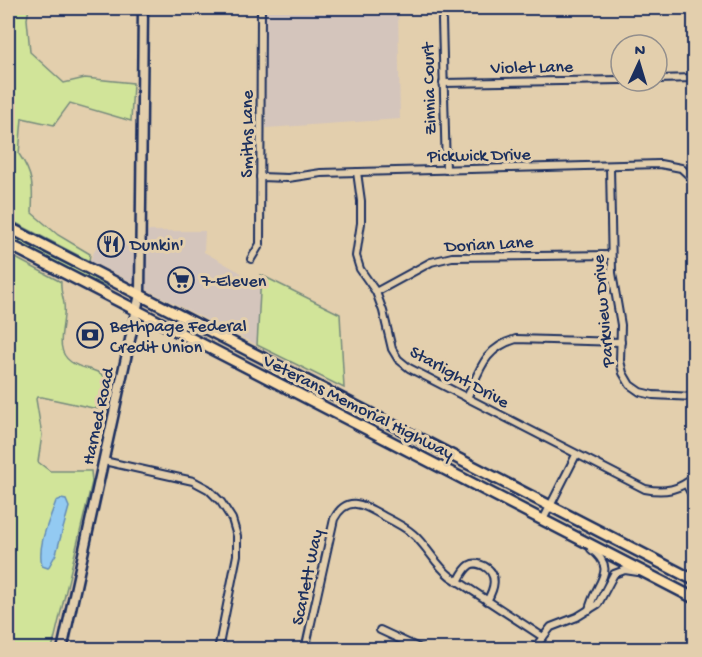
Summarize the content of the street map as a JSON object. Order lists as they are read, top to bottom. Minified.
{"streets":{"main road":["Veterans Memorial Highway","Harned Road"],"street":["Violet Lane","Zinnia Court","Smiths Lane","Pickwick Drive","Dorian Lane","Parkview Drive","Starlight Drive","Scarlett Way"]},"crossings":[["Violet Lane","Zinnia Court"],["Zinnia Court","Pickwick Drive"],["Smiths Lane","Pickwick Drive"],["Pickwick Drive","Parkview Drive"],["Pickwick Drive","Starlight Drive"],["Dorian Lane","Parkview Drive"],["Dorian Lane","Starlight Drive"],["Veterans Memorial Highway","Harned Road"]],"places":{"restaurant":["Dunkin'"],"supermarket":["7-Eleven"],"bank":["Bethpage Federal Credit Union"]},"north":"top"}
